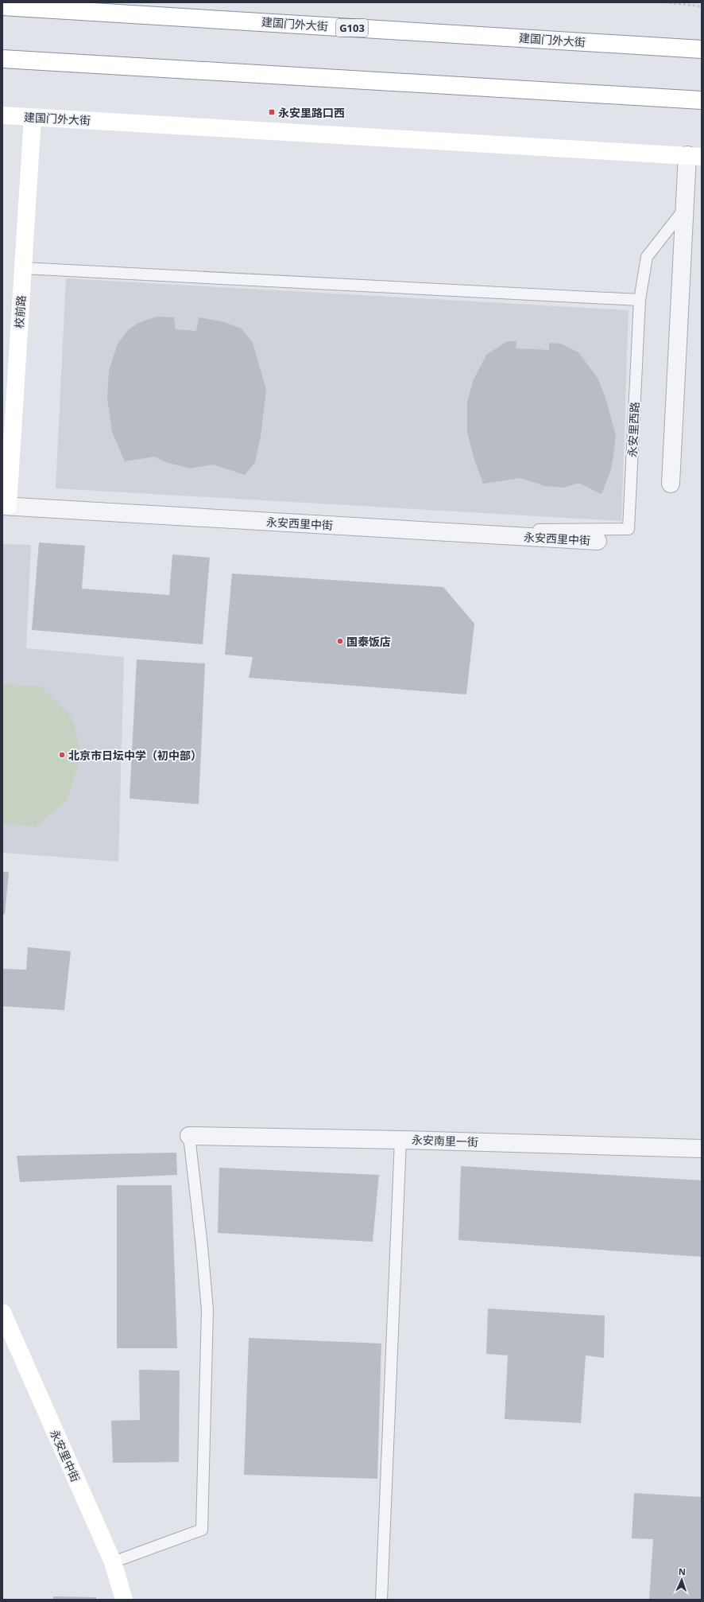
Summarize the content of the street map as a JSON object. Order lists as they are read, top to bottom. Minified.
{"streets":{"main road":["建国门外大街","G103","校前路","永安里中街"],"street":["永安西里中街","永安南里一街"],"lane":["永安里西路"]},"crossings":[["建国门外大街","校前路"],["校前路","永安西里中街"],["永安里西路","永安西里中街"]],"places":{"transit":["永安里路口西"],"other":["国泰饭店","北京市日坛中学（初中部）"]},"north":"top"}
